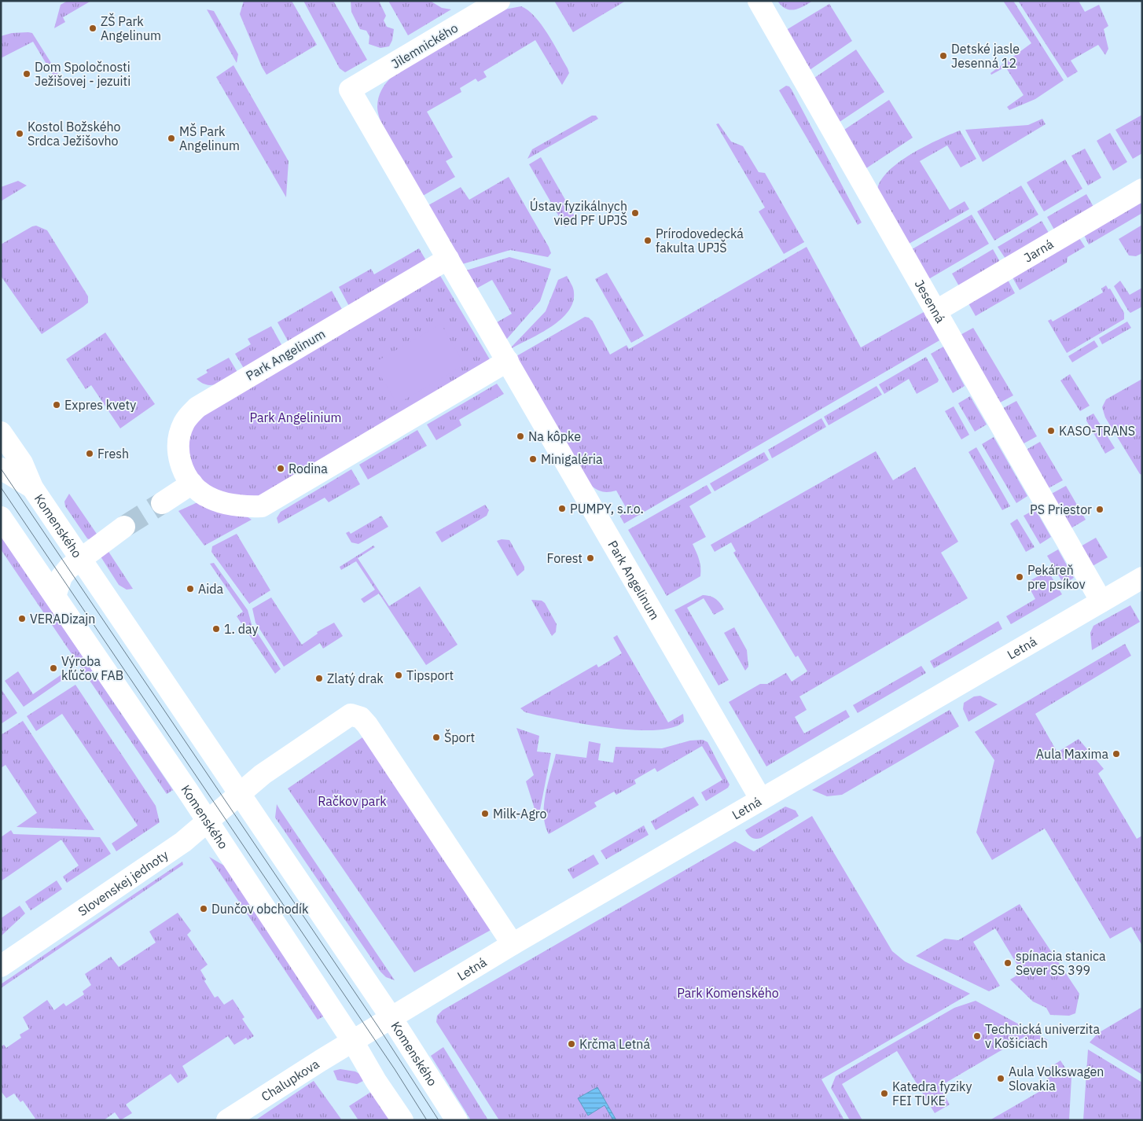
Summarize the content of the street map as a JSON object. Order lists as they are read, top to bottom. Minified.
{"streets":{"street":["Jilemnického","Jarná","Jesenná","Park Angelinum","Komenského","Letná","Slovenskej jednoty","Chalupkova"]},"crossings":[["Jilemnického","Park Angelinum"],["Jarná","Jesenná"],["Jesenná","Letná"],["Park Angelinum","Letná"],["Komenského","Letná"],["Komenského","Slovenskej jednoty"],["Komenského","Chalupkova"],["Letná","Chalupkova"]],"parks":["Park Angelinium","Račkov park","Park Komenského"],"places":["ZŠ Park Angelinum","Detské jasle Jesenná 12","Dom Spoločnosti Ježišovej - jezuiti","Kostol Božského Srdca Ježišovho","MŠ Park Angelinum","Ústav fyzikálnych vied PF UPJŠ","Prírodovedecká fakulta UPJŠ","Expres kvety","KASO-TRANS","Na kôpke","Fresh","Minigaléria","Rodina","PUMPY, s.r.o.","PS Priestor","Forest","Pekáreň pre psíkov","Aida","VERADizajn","1. day","Výroba kľúčov FAB","Tipsport","Zlatý drak","Šport","Aula Maxima","Milk-Agro","Dunčov obchodík","spínacia stanica Sever SS 399","Technická univerzita v Košiciach","Krčma Letná","Aula Volkswagen Slovakia","Katedra fyziky FEI TUKE"]}
